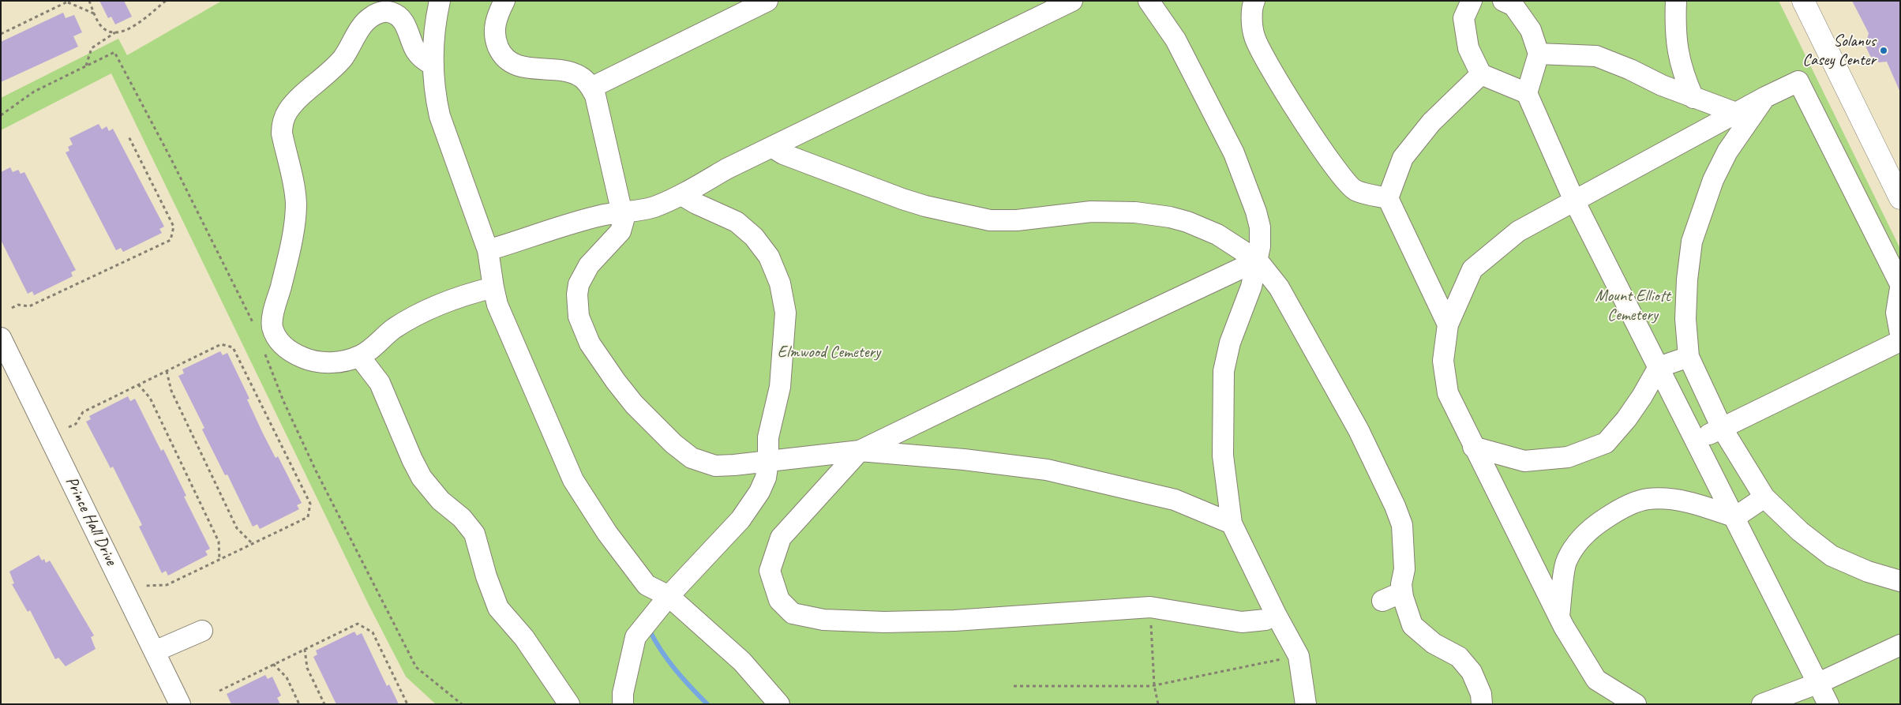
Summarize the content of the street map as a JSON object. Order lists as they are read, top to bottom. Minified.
{"streets":{"street":["Prince Hall Drive"]},"parks":["Mount Elliott Cemetery","Elmwood Cemetery"],"places":["Solanus Casey Center"]}
